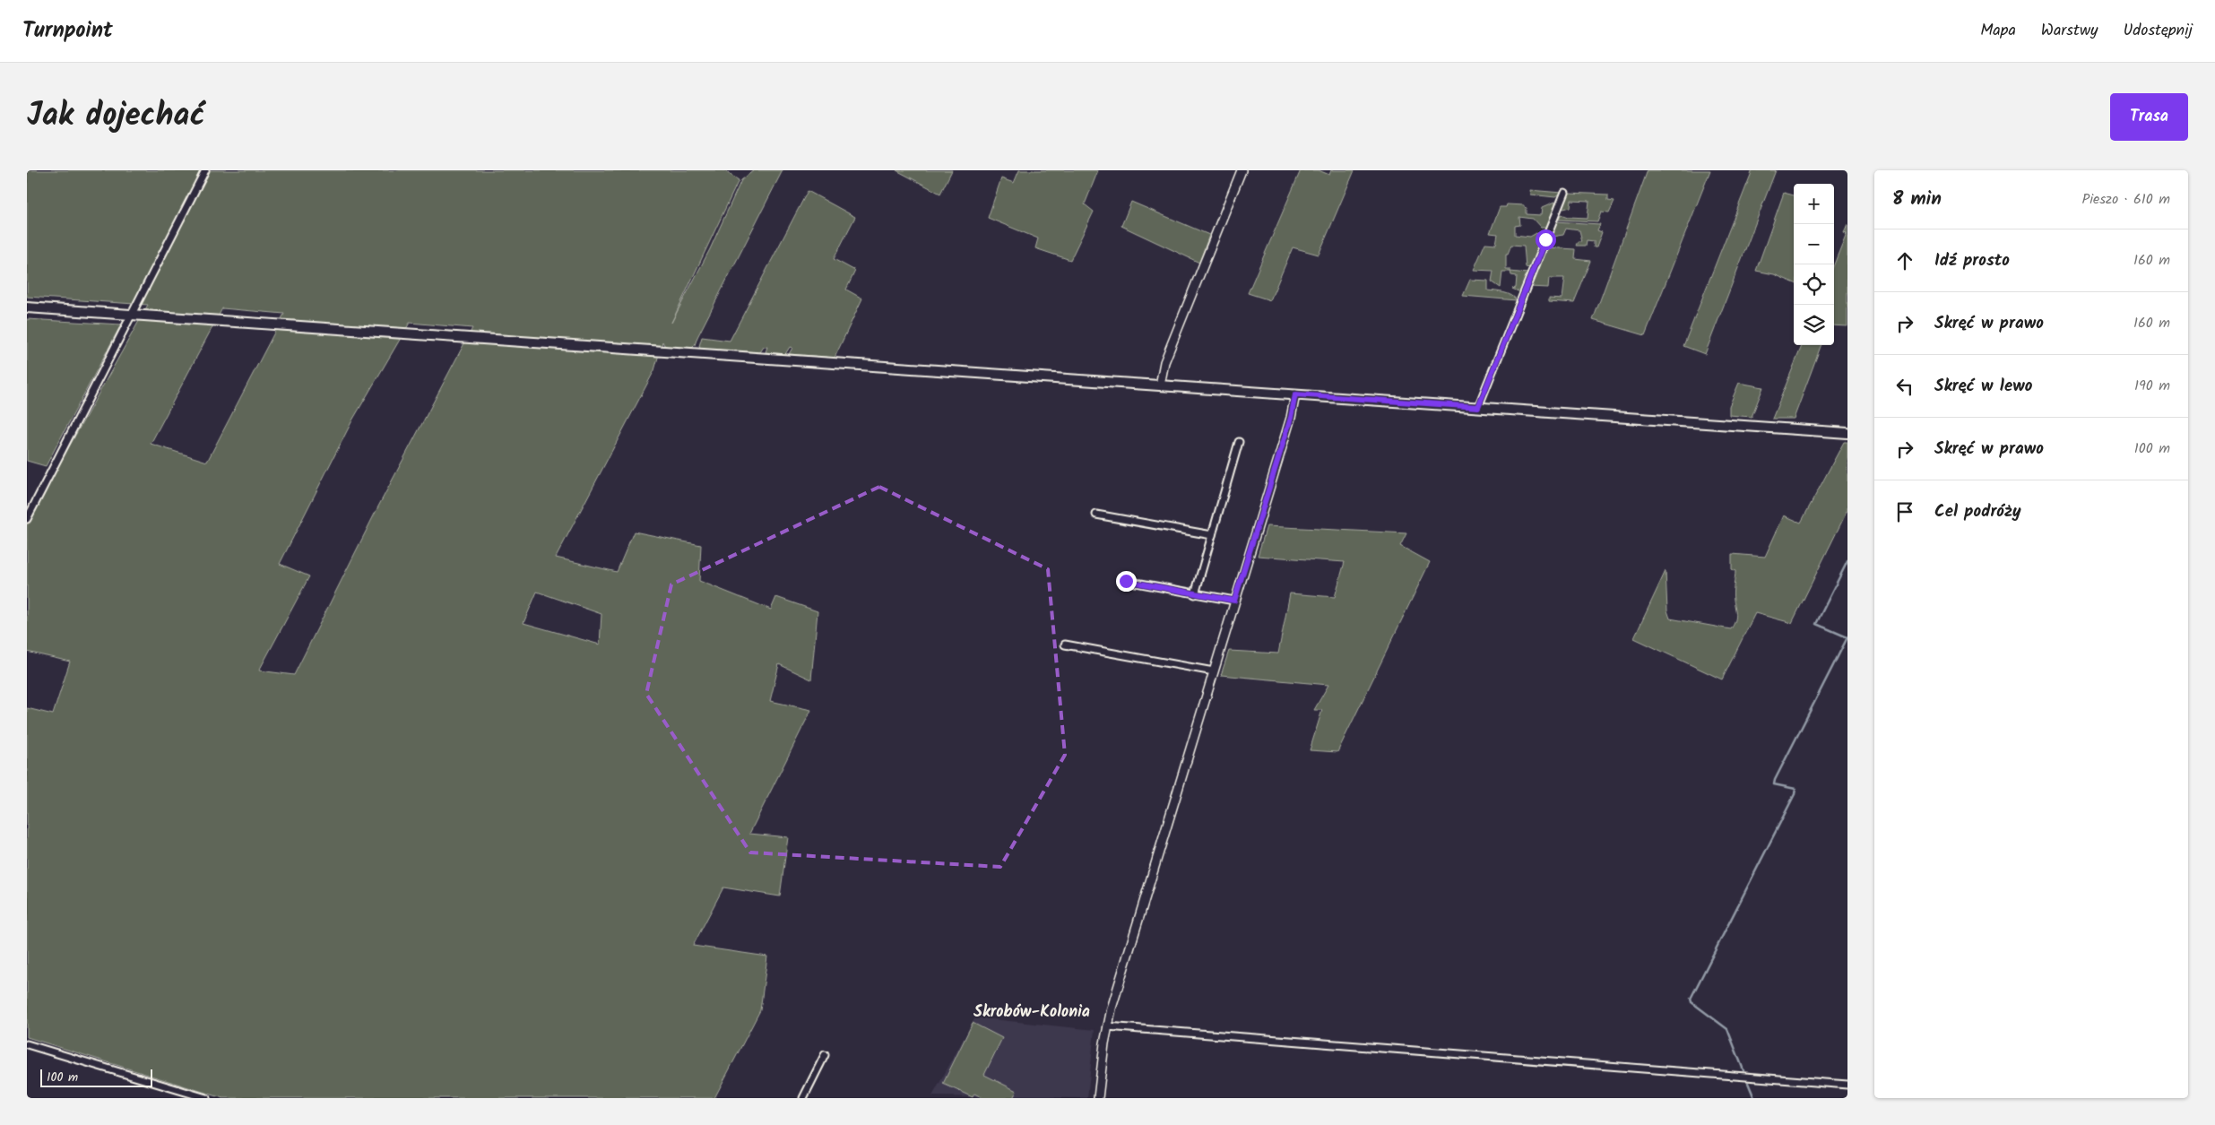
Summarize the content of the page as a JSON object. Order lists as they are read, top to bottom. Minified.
{"districts":["Skrobów-Kolonia"],"scale_bar":"100 m","page":{"header":"Turnpoint","nav":["Mapa","Warstwy","Udostępnij"],"title":"Jak dojechać","buttons":"Trasa","heading":["8 min","Pieszo · 610 m"],"map_buttons":["+","−"],"list":[["Idź prosto","160 m"],["Skręć w prawo","160 m"],["Skręć w lewo","190 m"],["Skręć w prawo","100 m"],"Cel podróży"],"scale":"100 m"}}
